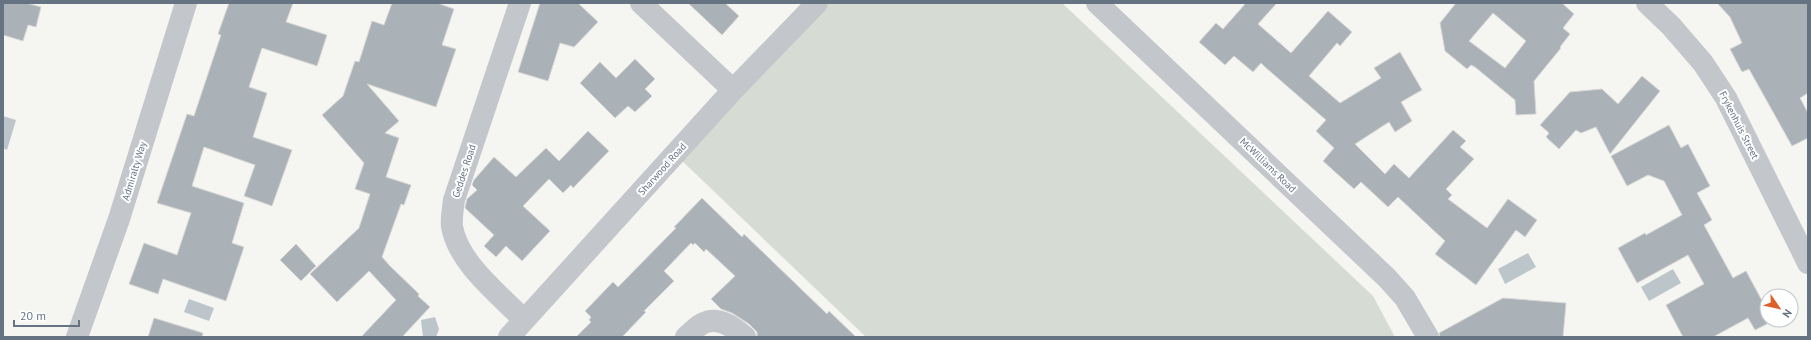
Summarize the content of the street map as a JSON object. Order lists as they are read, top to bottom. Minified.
{"streets":{"street":["Frykenhuis Street","McWilliams Road","Sharwood Road","Admiralty Way","Geddes Road"]},"crossings":[["Sharwood Road","Geddes Road"]],"scale_bar":"20 m","north":"bottom right"}
